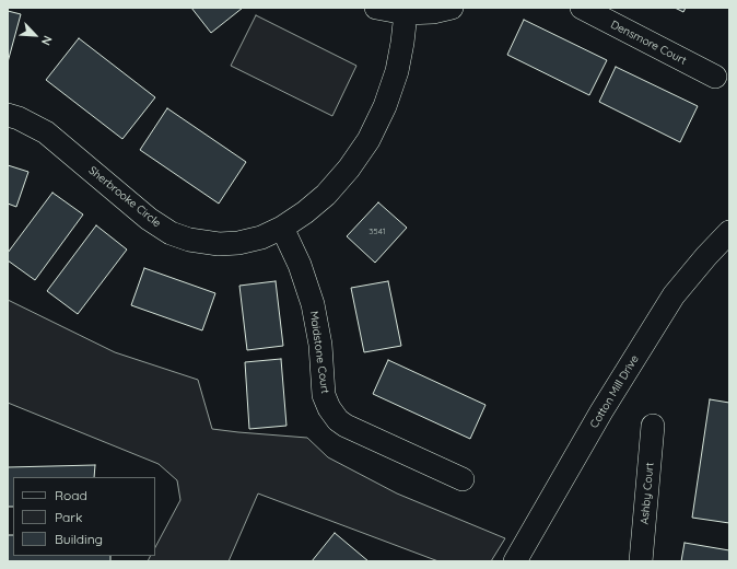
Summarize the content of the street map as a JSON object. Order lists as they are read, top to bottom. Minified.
{"streets":{"street":["Densmore Court","Sherbrooke Circle","Maidstone Court","Cotton Mill Drive","Ashby Court"]},"crossings":[["Sherbrooke Circle","Maidstone Court"]],"house_numbers":["3541"],"legend":["Road","Park","Building"],"north":"bottom right"}
